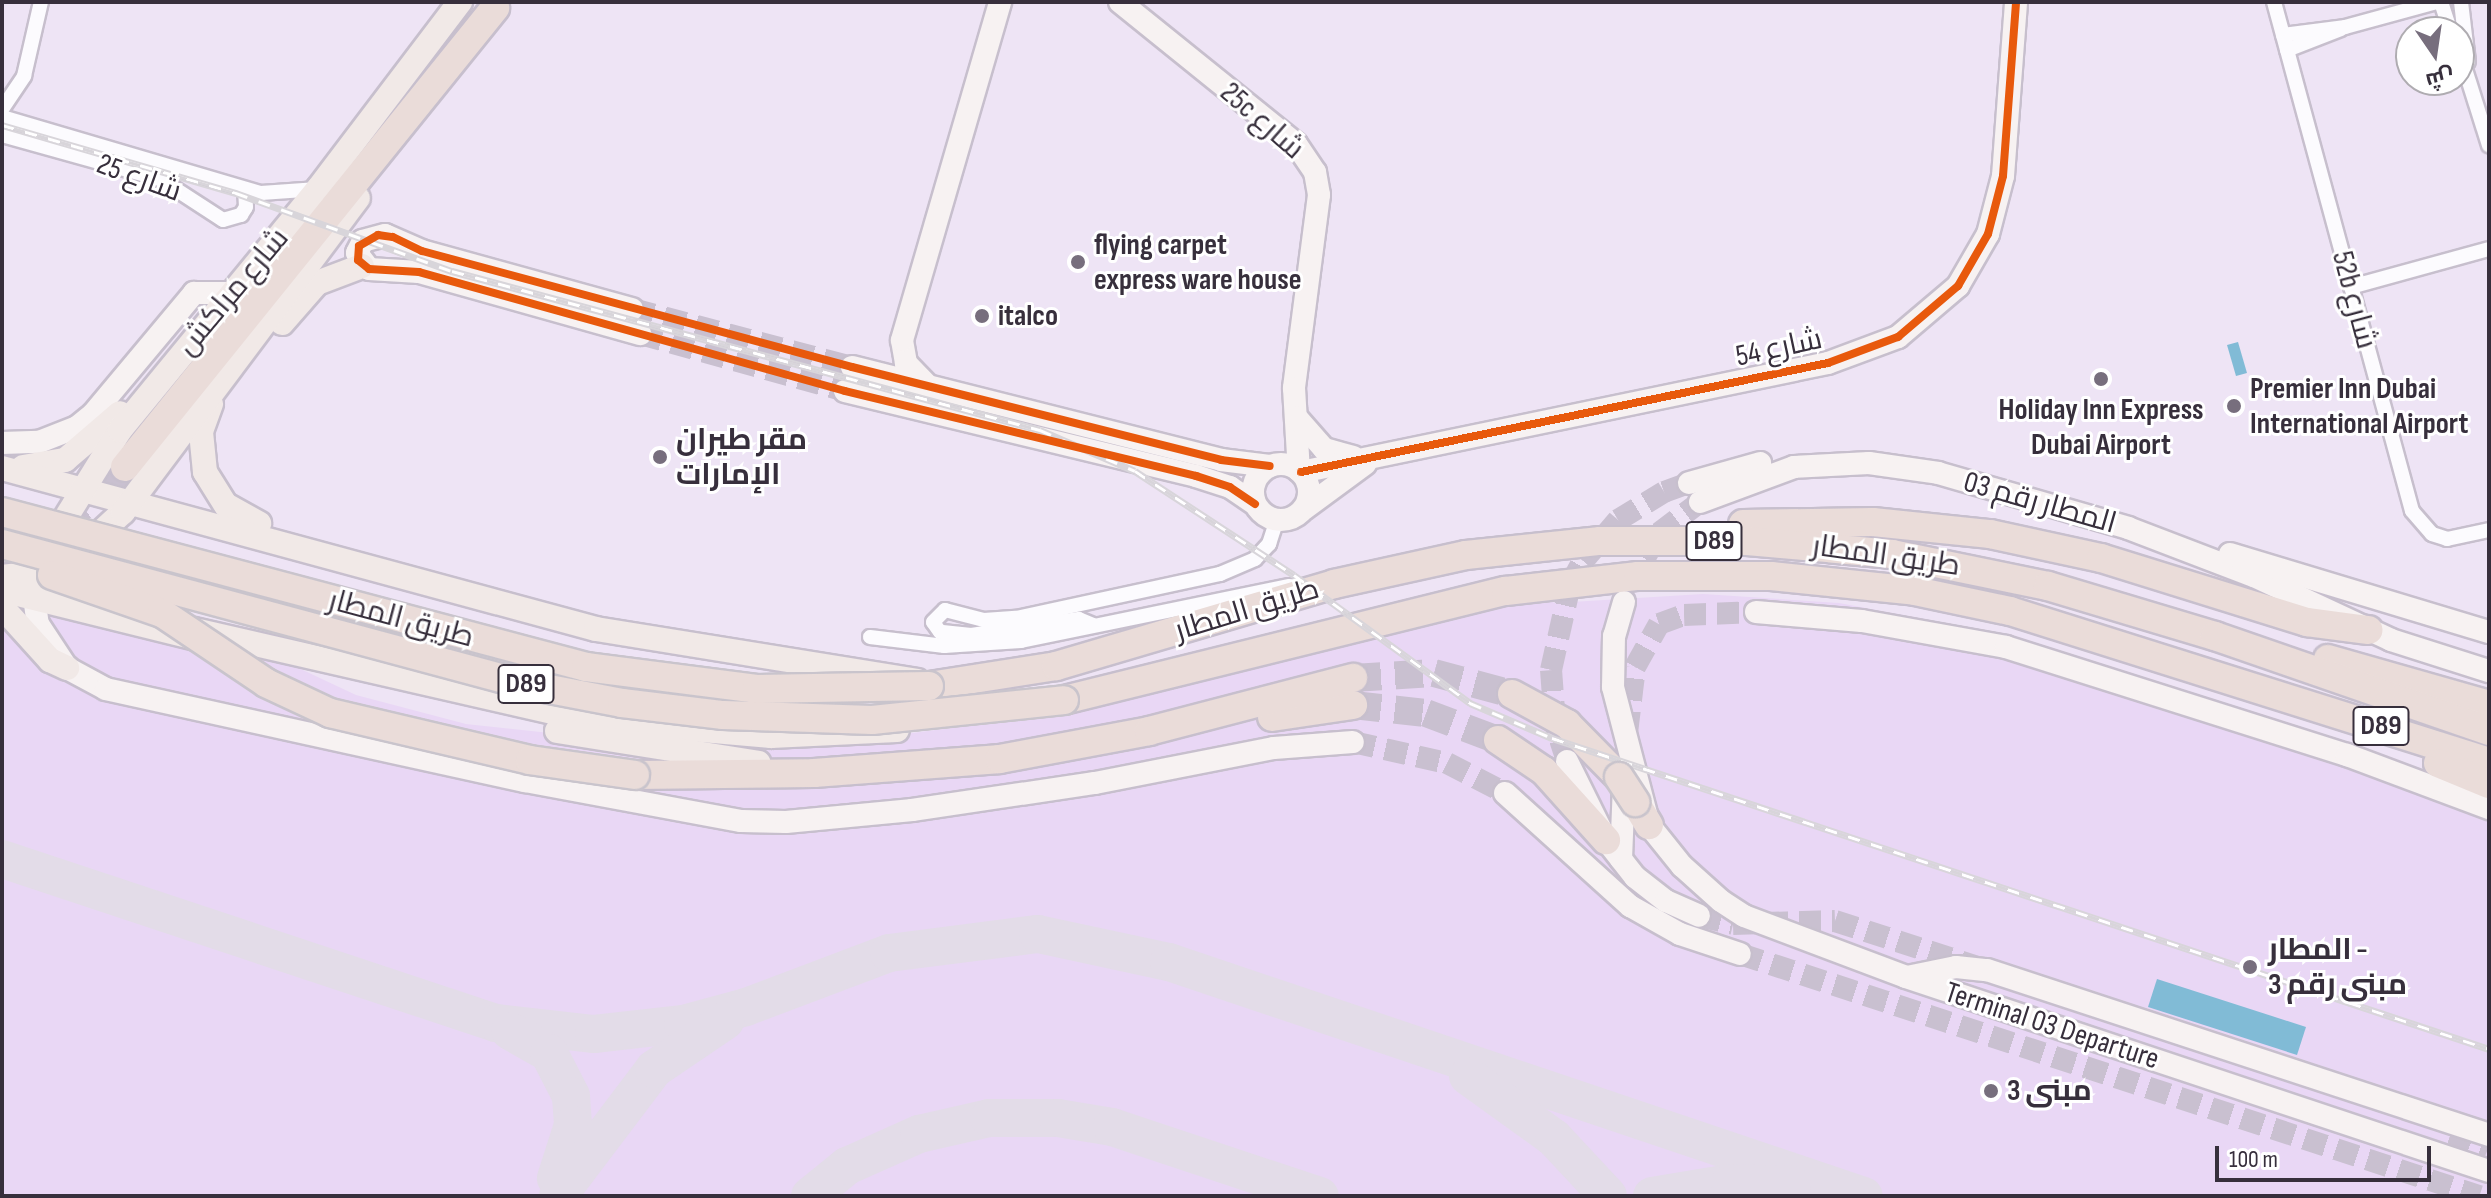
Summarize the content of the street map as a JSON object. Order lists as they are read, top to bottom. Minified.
{"streets":{"highway":["D89","طريق المطار"],"main road":["25c شارع","شارع مراكش","شارع 54","المطار رقم 03","Terminal 03 Departure"],"street":["شارع 25","52b شارع"]},"crossings":[["25c شارع","شارع 54"],["شارع 25","شارع مراكش"]],"places":["flying carpet express ware house","italco","Holiday Inn Express Dubai Airport","Premier Inn Dubai International Airport","مقر طيران الإمارات","المطار - مبنى رقم 3","مبنى 3"],"scale_bar":"100 m","north":"bottom"}
